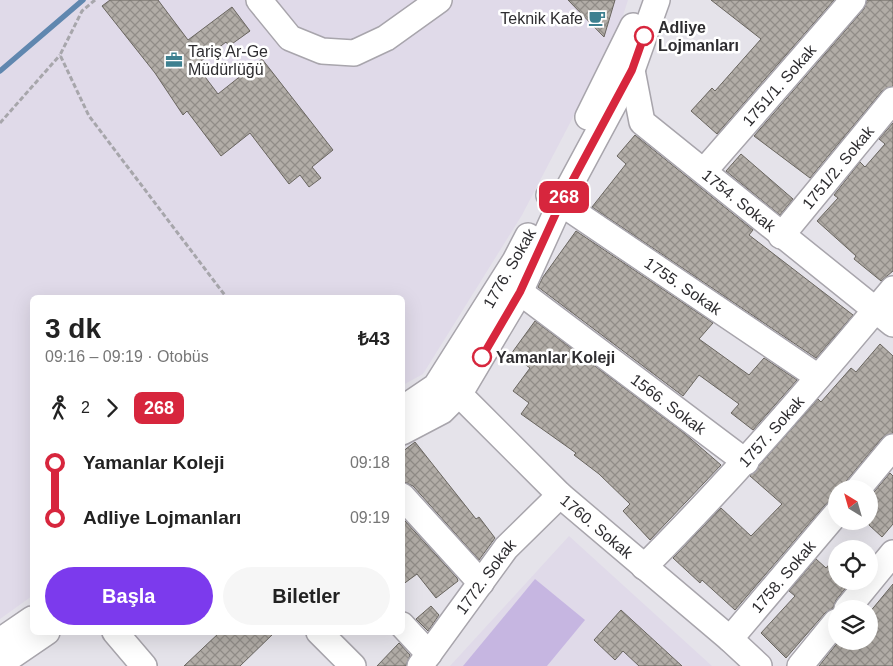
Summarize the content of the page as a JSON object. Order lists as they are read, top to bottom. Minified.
{"streets":{"street":["1751/1. Sokak","1751/2. Sokak","1754. Sokak","1776. Sokak","1755. Sokak","1566. Sokak","1757. Sokak","1760. Sokak","1758. Sokak","1772. Sokak"]},"crossings":[["1751/1. Sokak","1754. Sokak"],["1751/2. Sokak","1754. Sokak"],["1754. Sokak","1776. Sokak"],["1754. Sokak","1757. Sokak"],["1776. Sokak","1755. Sokak"],["1776. Sokak","1566. Sokak"],["1776. Sokak","1760. Sokak"],["1755. Sokak","1757. Sokak"],["1566. Sokak","1757. Sokak"],["1757. Sokak","1760. Sokak"],["1760. Sokak","1758. Sokak"],["1760. Sokak","1772. Sokak"]],"places":{"cafe":["Teknik Kafe"],"other":["Adliye Lojmanları","Yamanlar Koleji"],"office":["Tariş Ar-Ge Müdürlüğü"]},"lines":["bus line 268"],"north":"top left","page":{"on_map":"268","heading":["3 dk","09:16 – 09:19 · Otobüs","₺43"],"legs":["2","268"],"list":[{"name":"Yamanlar Koleji","value":"09:18"},{"name":"Adliye Lojmanları","value":"09:19"}],"buttons":["Başla","Biletler"]}}
